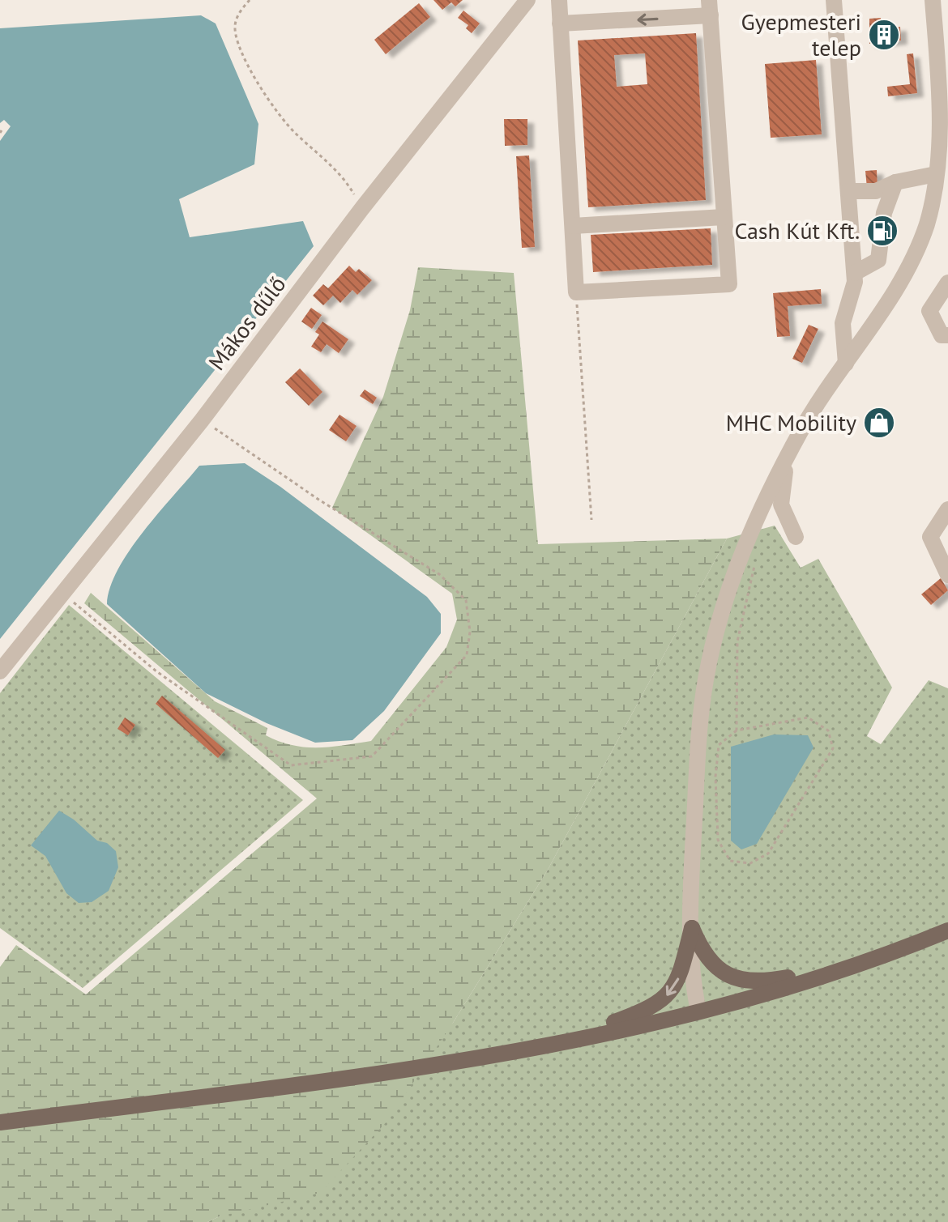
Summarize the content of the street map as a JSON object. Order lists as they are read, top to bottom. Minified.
{"streets":{"street":["Mákos dűlő"]},"places":{"building":["Gyepmesteri telep"],"fuel station":["Cash Kút Kft."],"shop":["MHC Mobility"]}}
